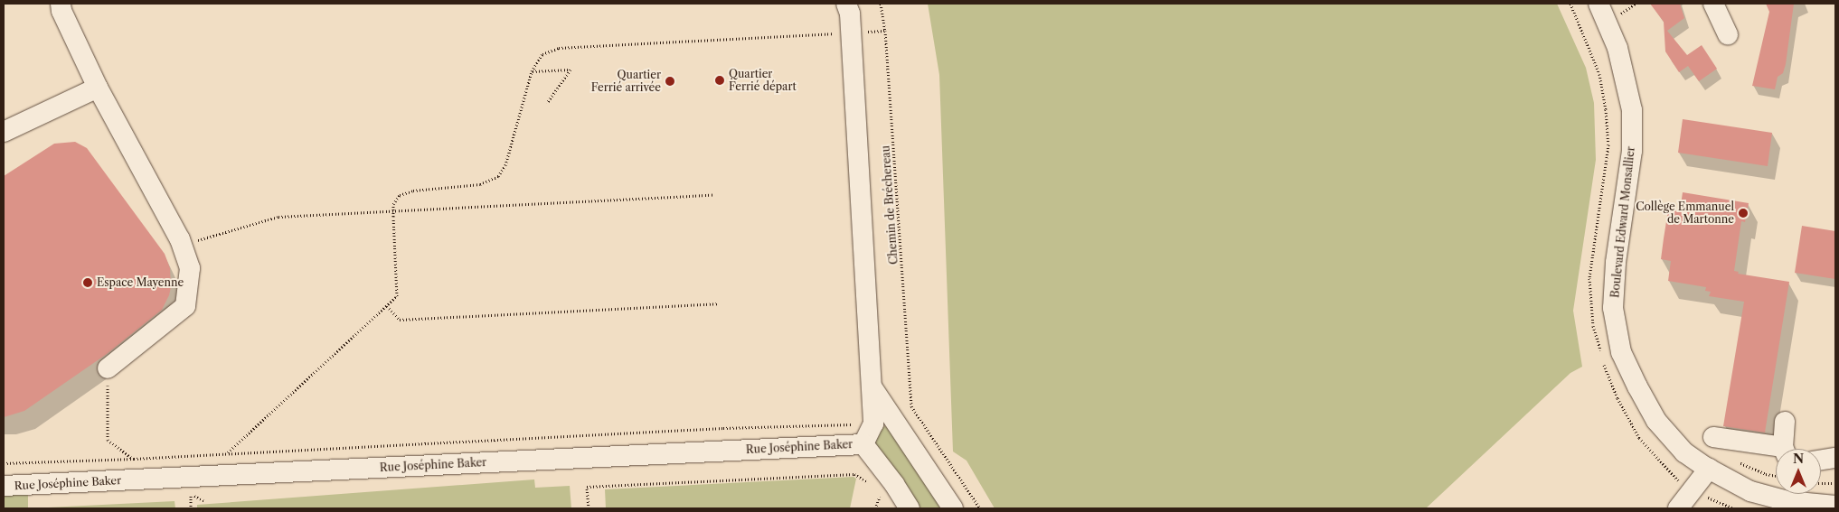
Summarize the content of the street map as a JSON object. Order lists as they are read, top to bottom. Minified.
{"streets":{"street":["Boulevard Edward Monsallier","Rue Joséphine Baker"],"path":["Chemin de Bréchereau"]},"places":["Quartier Ferrié départ","Quartier Ferrié arrivée","Collège Emmanuel de Martonne","Espace Mayenne"],"north":"top"}
